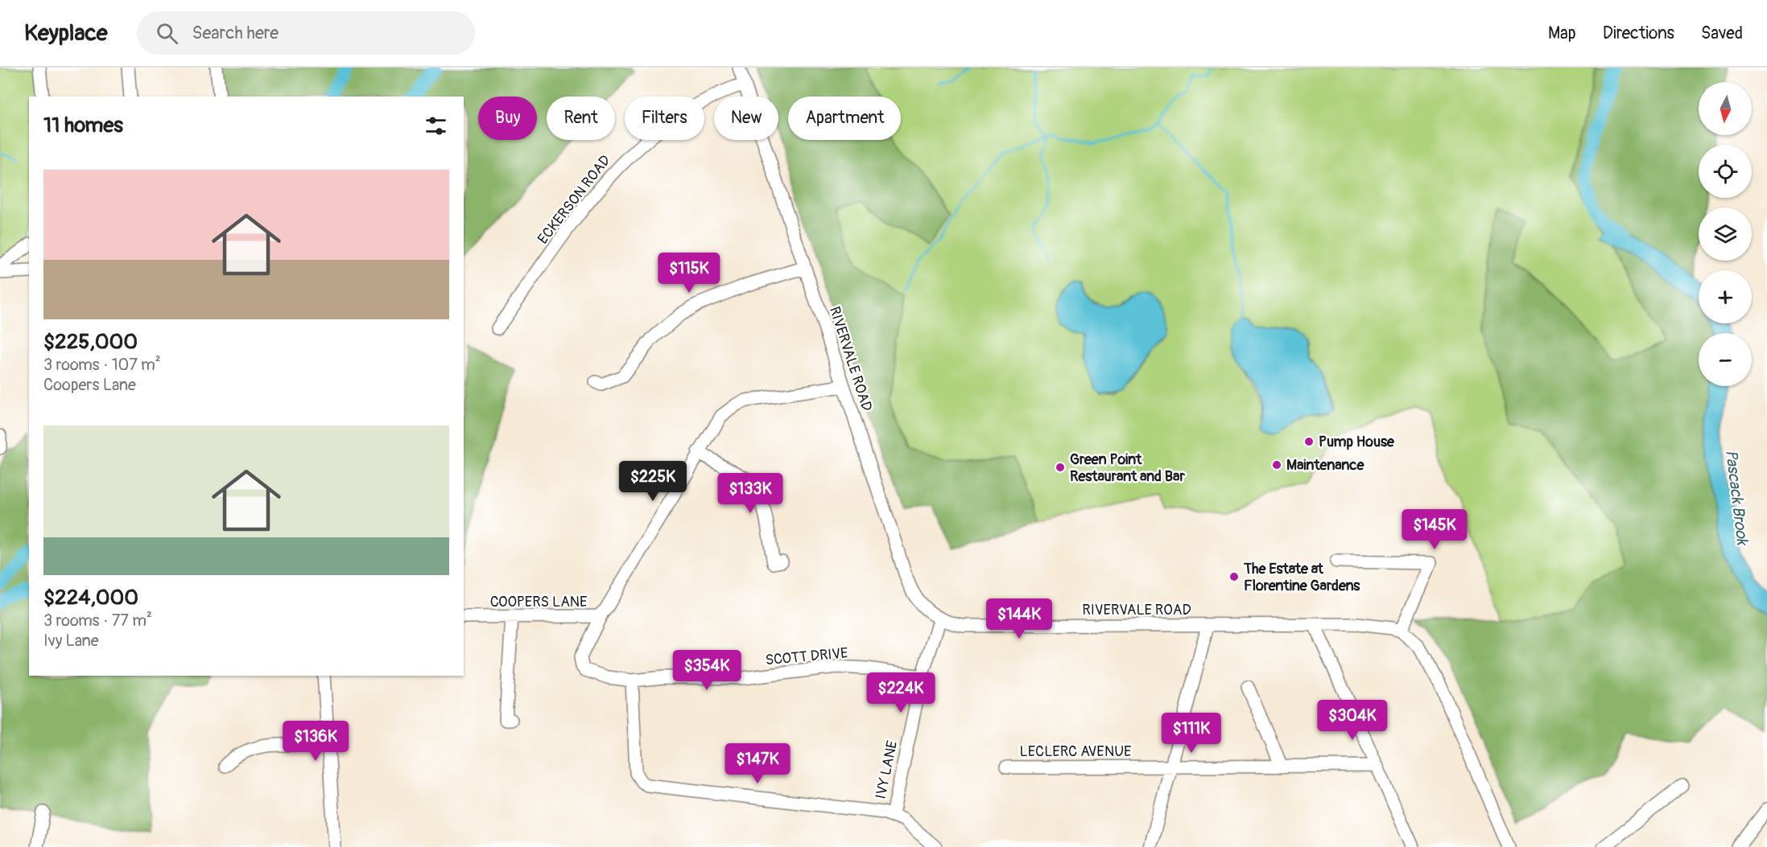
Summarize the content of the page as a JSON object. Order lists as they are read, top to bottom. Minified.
{"streets":{"street":["ECKERSON ROAD","RIVERVALE ROAD","COOPERS LANE","SCOTT DRIVE","LECLERC AVENUE","IVY LANE"]},"crossings":[["ECKERSON ROAD","RIVERVALE ROAD"],["RIVERVALE ROAD","COOPERS LANE"],["RIVERVALE ROAD","IVY LANE"],["COOPERS LANE","SCOTT DRIVE"],["SCOTT DRIVE","IVY LANE"]],"water":["Pascack Brook"],"places":["Pump House","Maintenance","Green Point Restaurant and Bar","The Estate at Florentine Gardens"],"north":"bottom","page":{"header":"Keyplace","search":"Search here","nav":["Map","Directions","Saved"],"map_buttons":["+","−"],"chip":["Buy","Rent","Filters","New","Apartment"],"heading":"11 homes","list":[{"name":"$225,000","note":"3 rooms · 107 m² · Coopers Lane"},{"name":"$224,000","note":"3 rooms · 77 m² · Ivy Lane"}],"price":["$115K","$225K","$133K","$145K","$144K","$354K","$224K","$304K","$111K","$136K","$147K"]}}
